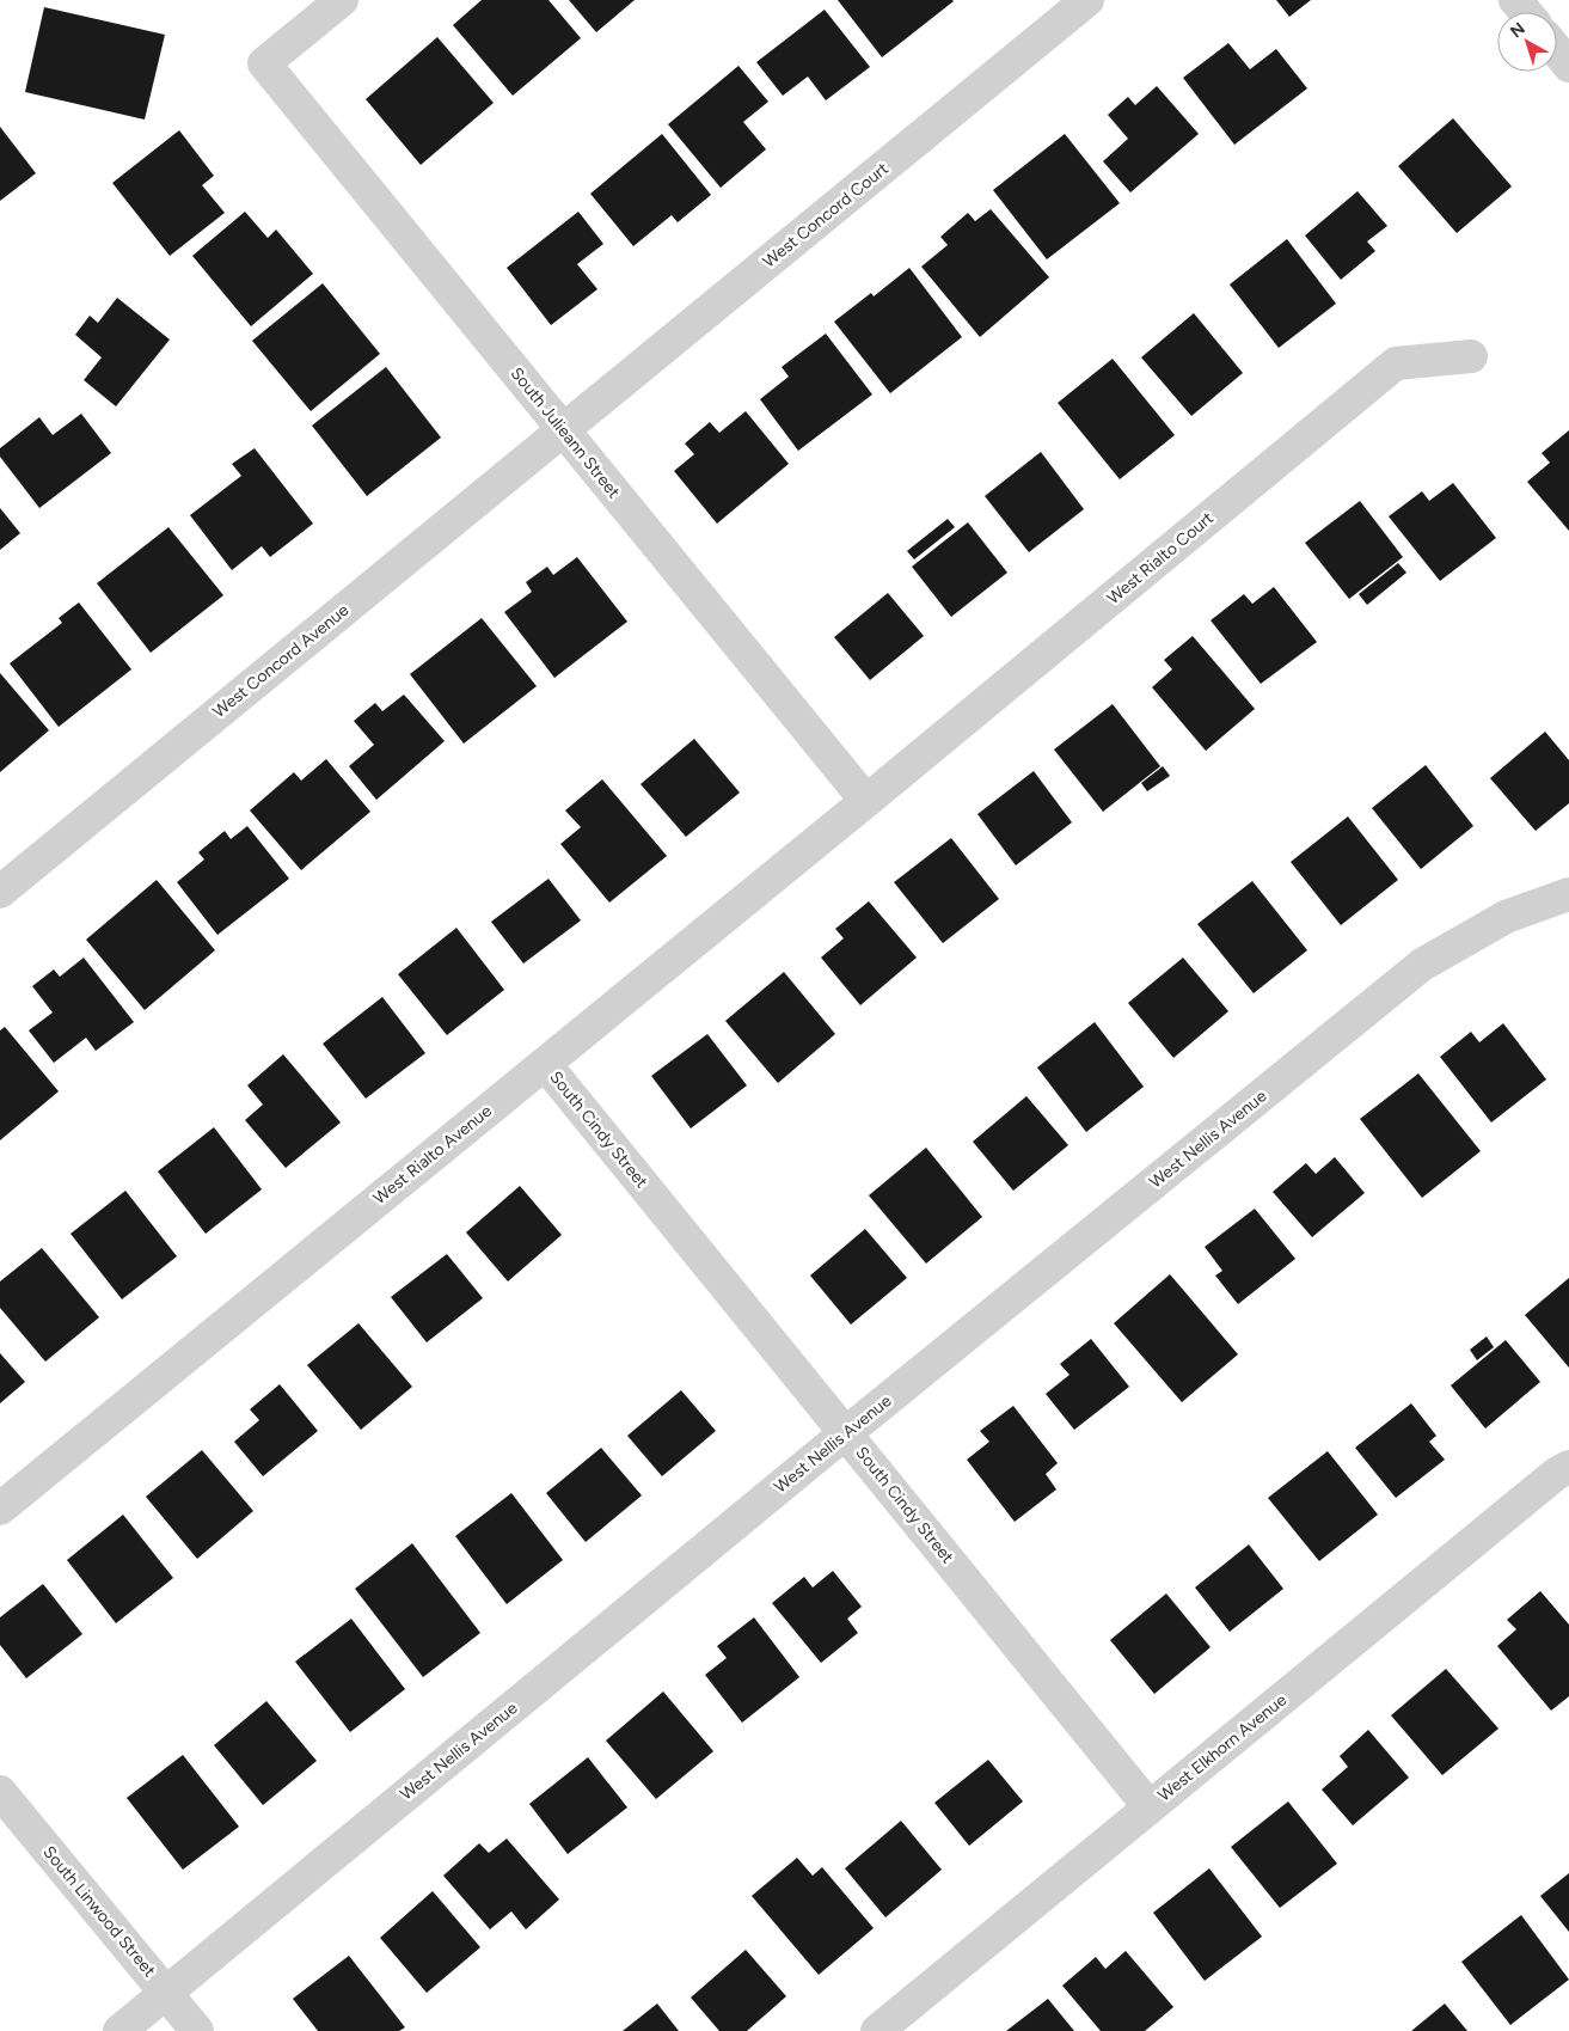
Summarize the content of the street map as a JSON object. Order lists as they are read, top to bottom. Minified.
{"streets":{"street":["West Concord Court","South Julieann Street","West Rialto Court","West Concord Avenue","South Cindy Street","West Nellis Avenue","West Rialto Avenue","West Elkhorn Avenue","South Linwood Street"]},"crossings":[["West Concord Court","South Julieann Street"],["West Concord Court","West Concord Avenue"],["South Julieann Street","West Rialto Court"],["South Julieann Street","West Concord Avenue"],["South Julieann Street","West Rialto Avenue"],["West Rialto Court","West Rialto Avenue"],["South Cindy Street","West Nellis Avenue"],["South Cindy Street","West Rialto Avenue"],["South Cindy Street","West Elkhorn Avenue"],["West Nellis Avenue","South Linwood Street"]],"north":"top left"}
